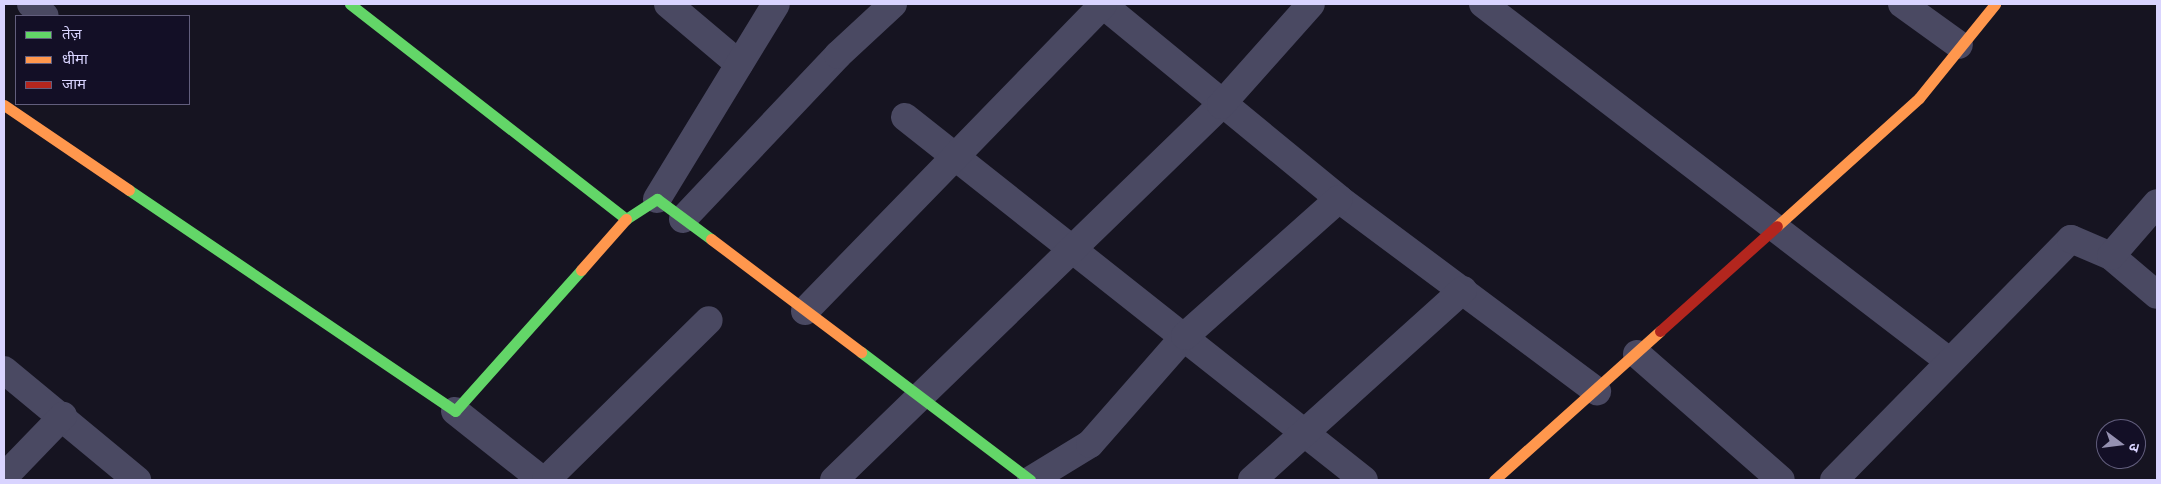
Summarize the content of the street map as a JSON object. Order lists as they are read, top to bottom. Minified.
{"legend":["तेज़","धीमा","जाम"],"north":"right"}
